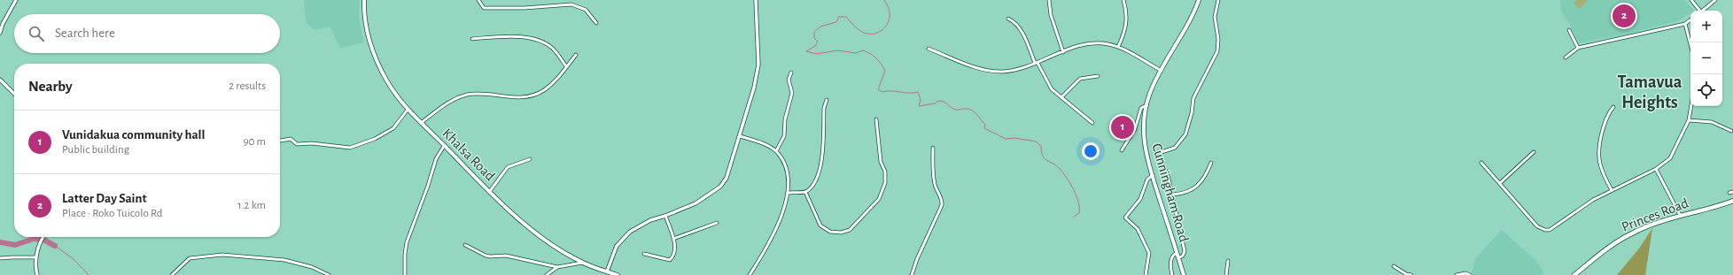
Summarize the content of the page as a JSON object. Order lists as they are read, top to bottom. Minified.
{"streets":{"main road":["Khalsa Road","Cunningham Road","Princes Road"]},"districts":["Tamavua Heights"],"page":{"pins":["2","1"],"map_buttons":["+","−"],"search":"Search here","heading":["Nearby","2 results"],"list":[{"mark":"1","name":"Vunidakua community hall","note":"Public building","value":"90 m"},{"mark":"2","name":"Latter Day Saint","note":"Place · Roko Tuicolo Rd","value":"1.2 km"}]}}
